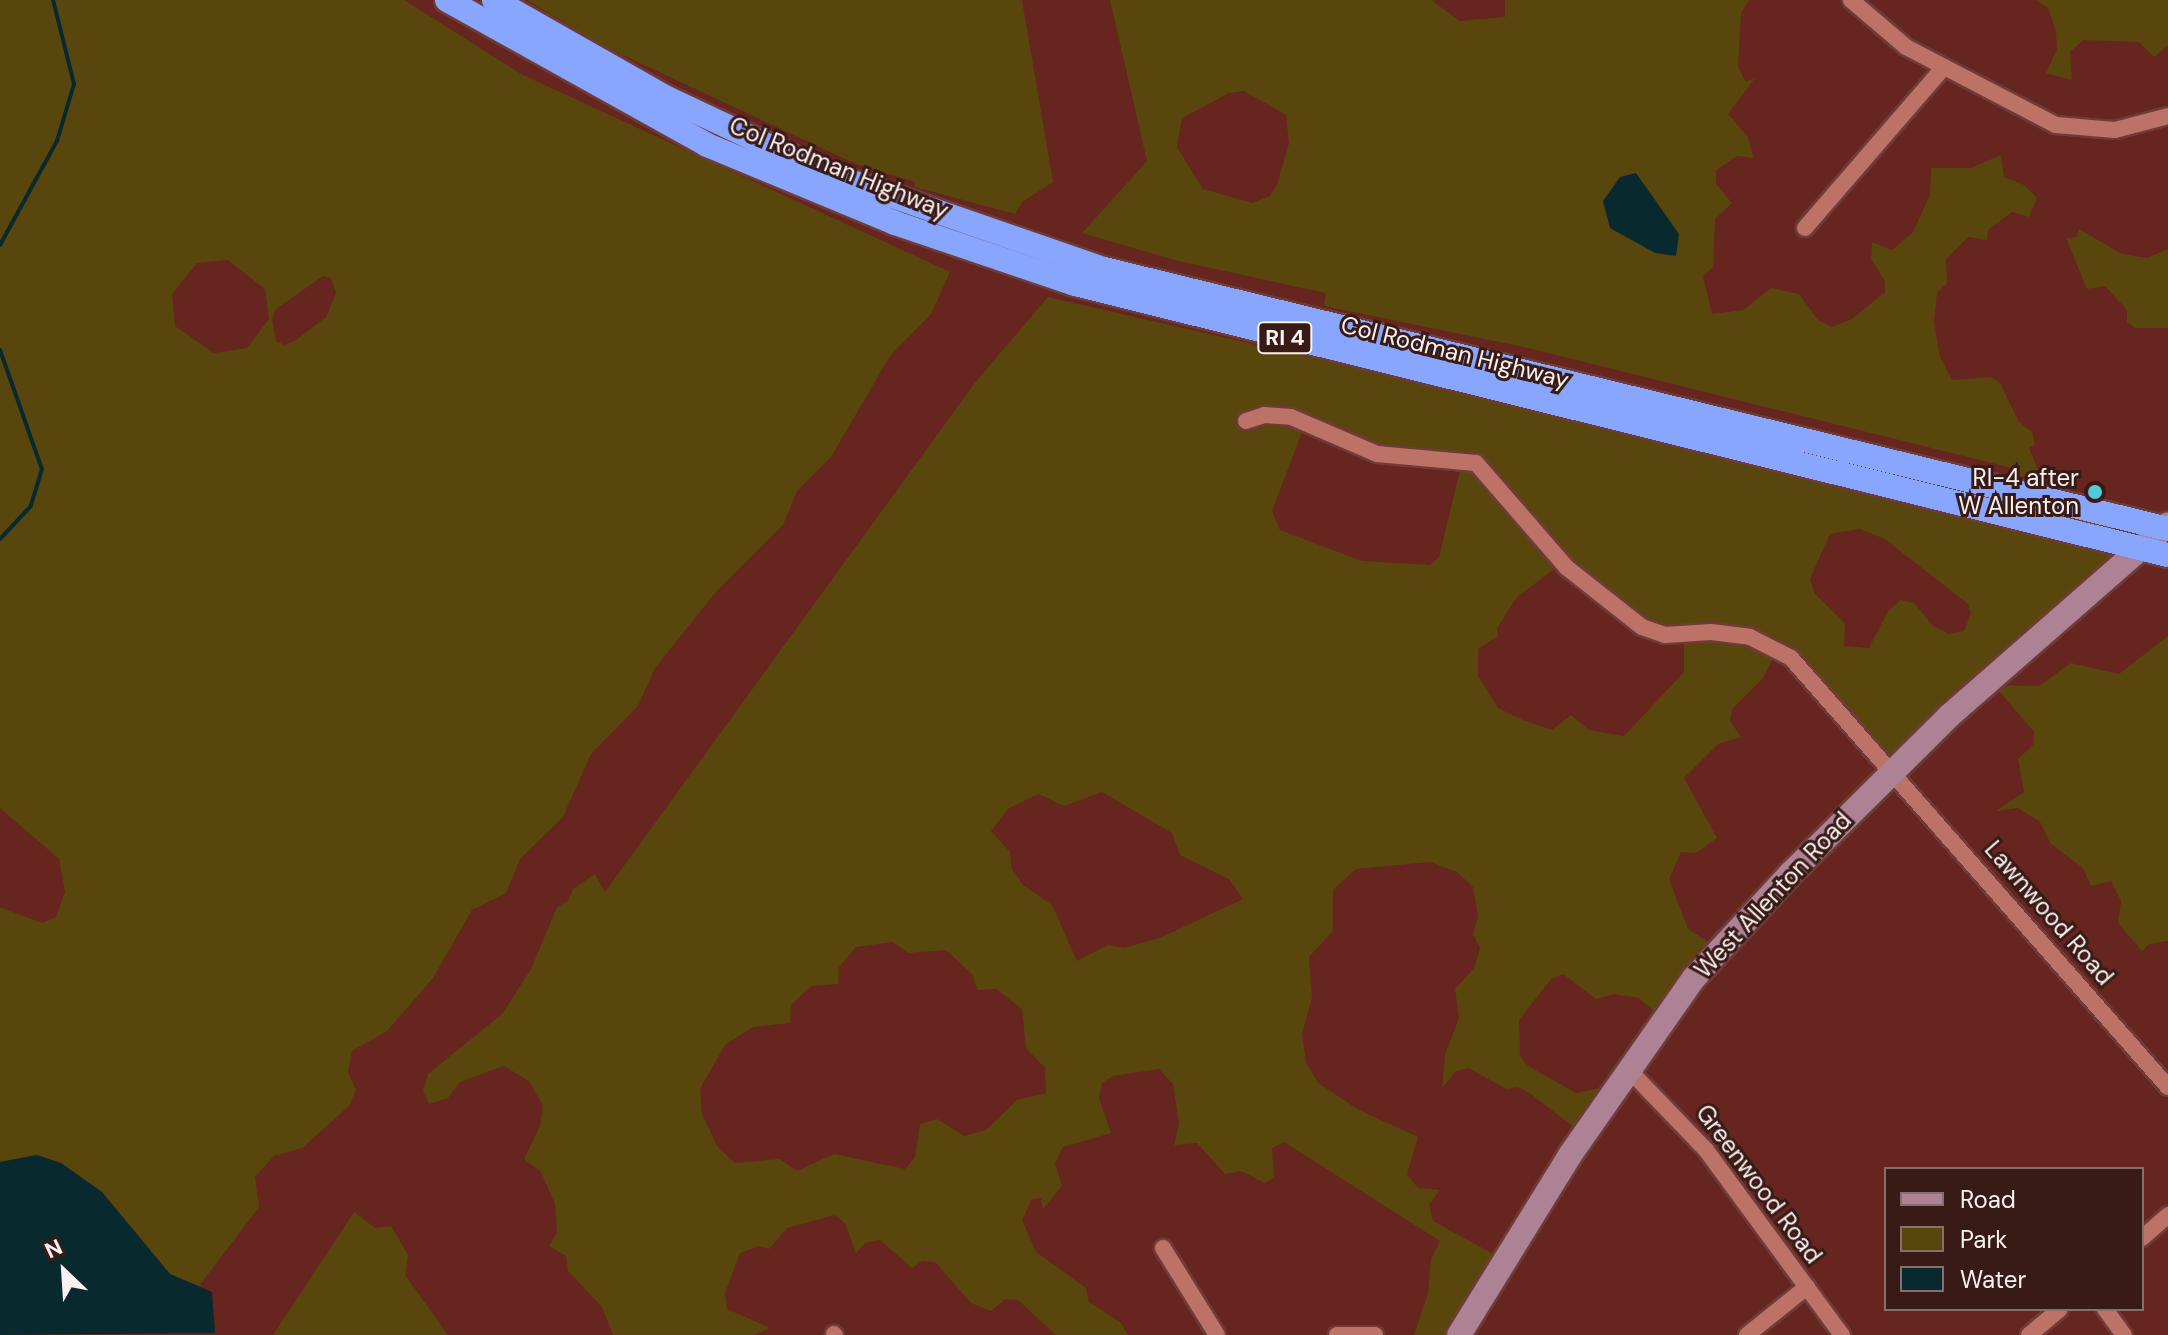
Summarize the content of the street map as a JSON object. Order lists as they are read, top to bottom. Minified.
{"streets":{"highway":["Col Rodman Highway","RI 4"],"street":["West Allenton Road","Lawnwood Road","Greenwood Road"]},"crossings":[["Col Rodman Highway","West Allenton Road"],["West Allenton Road","Lawnwood Road"],["West Allenton Road","Greenwood Road"]],"places":["RI-4 after W Allenton"],"legend":["Road","Park","Water"],"north":"top left"}
